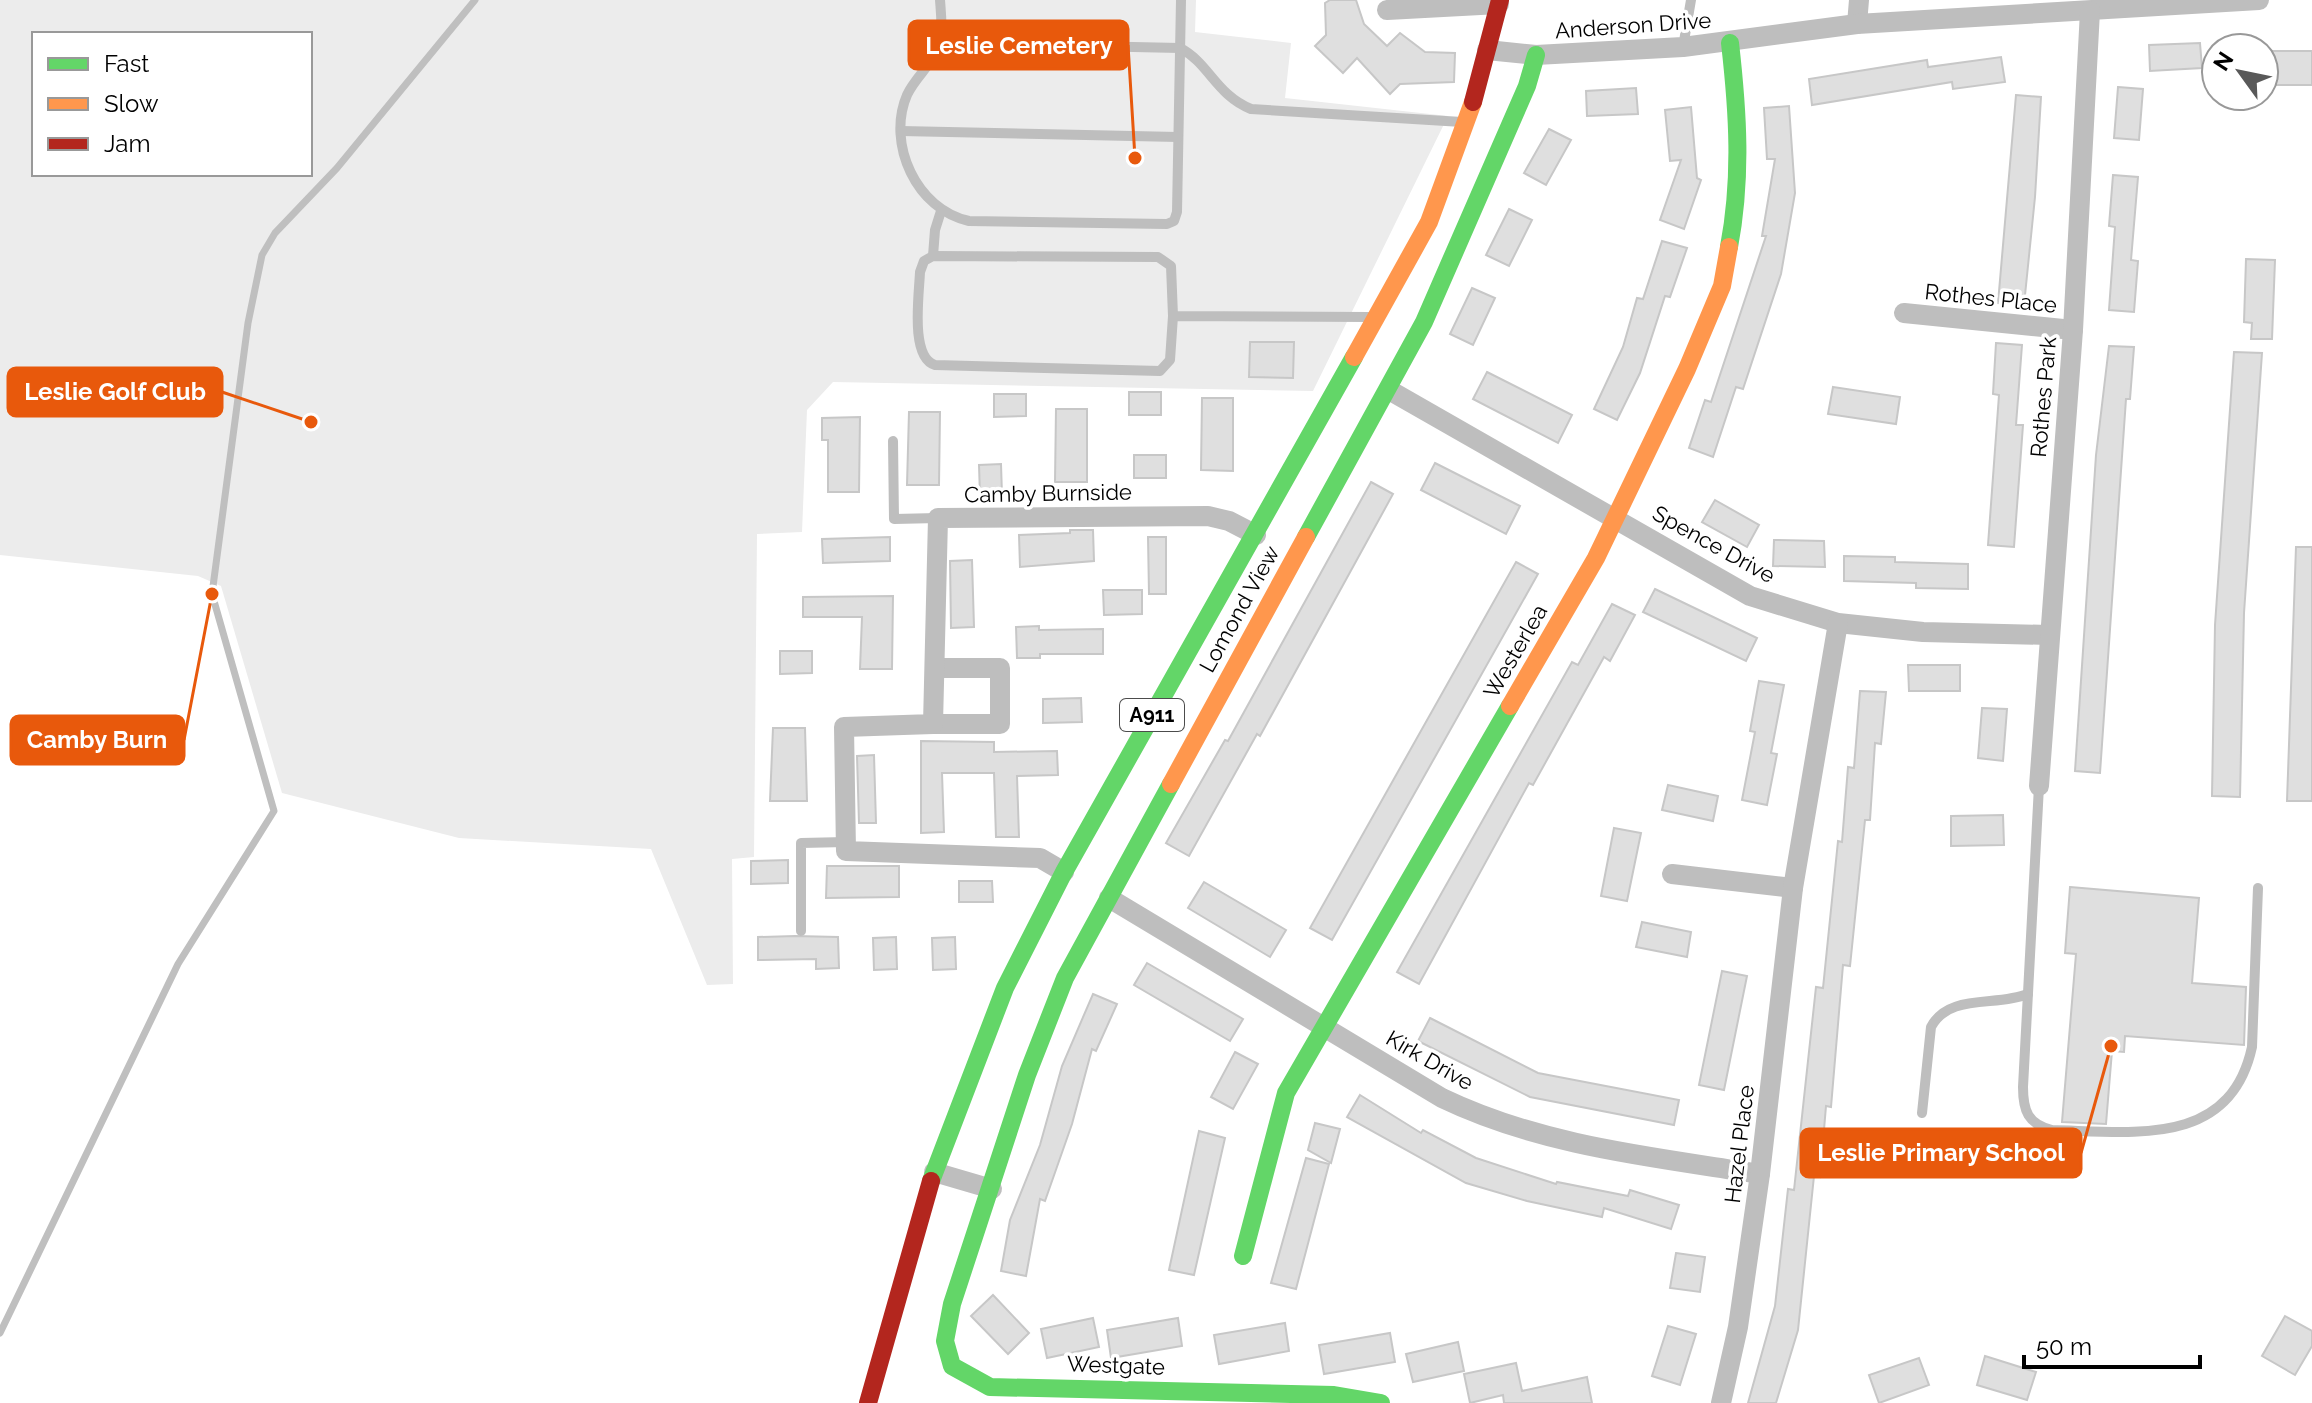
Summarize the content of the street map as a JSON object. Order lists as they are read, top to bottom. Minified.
{"streets":{"street":["Anderson Drive","Rothes Place","Rothes Park","Camby Burnside","Spence Drive","Lomond View","Westerlea","A911","Kirk Drive","Hazel Place","Westgate"]},"crossings":[["Anderson Drive","Rothes Park"],["Anderson Drive","Lomond View"],["Anderson Drive","Westerlea"],["Anderson Drive","A911"],["Rothes Place","Rothes Park"],["Rothes Park","Spence Drive"],["Camby Burnside","A911"],["Spence Drive","Lomond View"],["Spence Drive","Westerlea"],["Spence Drive","Hazel Place"],["Lomond View","Kirk Drive"],["Lomond View","Westgate"],["Westerlea","Kirk Drive"],["Kirk Drive","Hazel Place"]],"places":["Leslie Cemetery","Leslie Golf Club","Camby Burn","Leslie Primary School"],"legend":["Fast","Slow","Jam"],"scale_bar":"50 m","north":"top left"}
